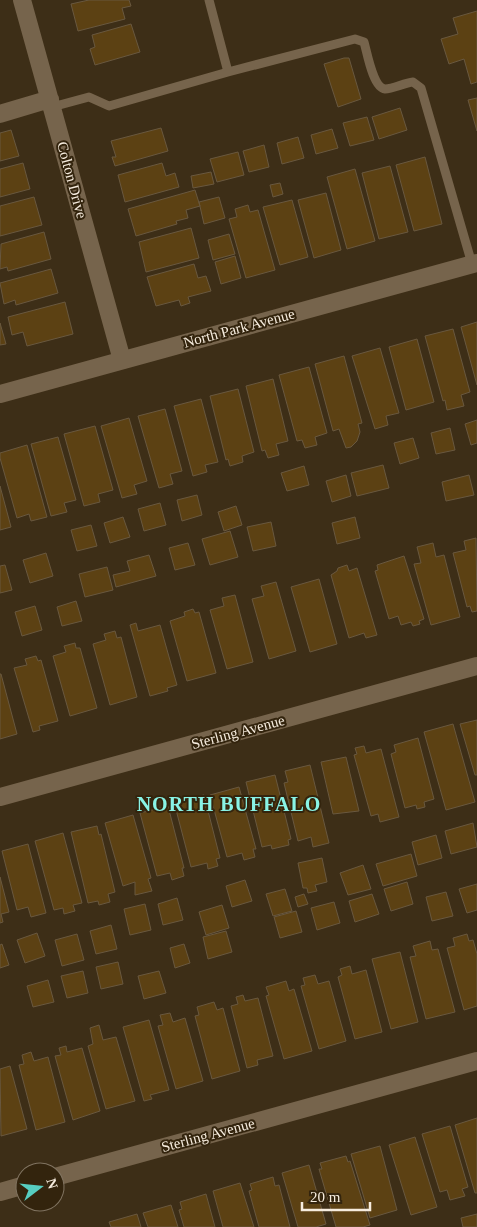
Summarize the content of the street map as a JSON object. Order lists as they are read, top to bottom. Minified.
{"streets":{"street":["Colton Drive","North Park Avenue","Sterling Avenue"]},"crossings":[["Colton Drive","North Park Avenue"]],"districts":["NORTH BUFFALO"],"scale_bar":"20 m","north":"right"}
